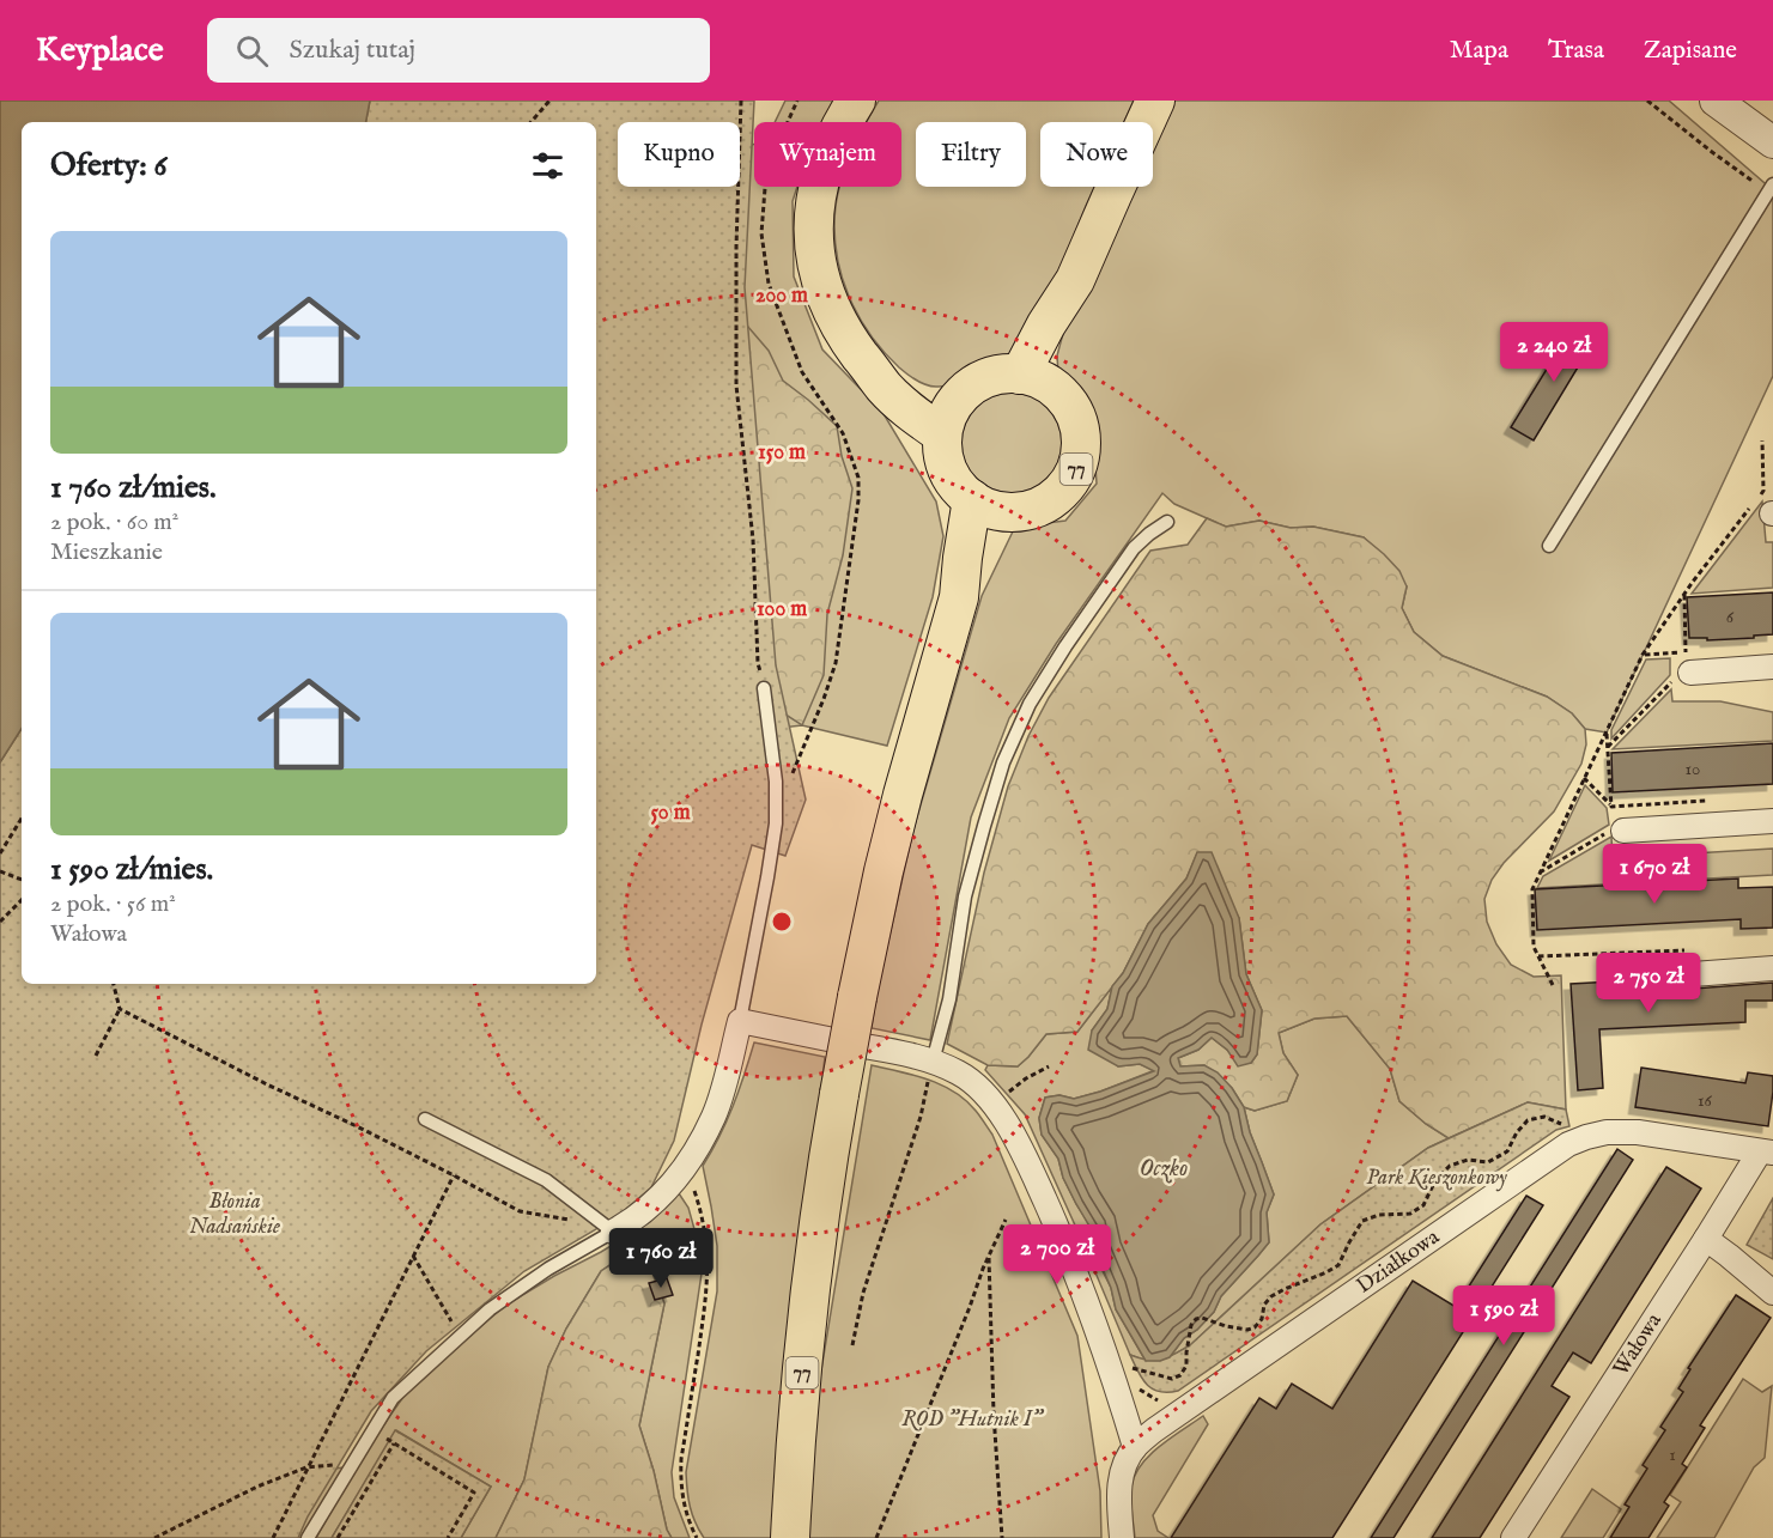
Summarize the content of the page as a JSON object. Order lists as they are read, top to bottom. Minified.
{"streets":{"main road":["77"],"street":["Działkowa","Wałowa"]},"crossings":[["Działkowa","Wałowa"]],"water":["Oczko"],"parks":["Park Kieszonkowy","Błonia Nadsańskie","ROD \"Hutnik I\""],"house_numbers":["6","10","16","1"],"page":{"header":"Keyplace","search":"Szukaj tutaj","nav":["Mapa","Trasa","Zapisane"],"chip":["Kupno","Wynajem","Filtry","Nowe"],"heading":"Oferty: 6","list":[{"name":"1 760 zł/mies.","note":"2 pok. · 60 m² · Mieszkanie"},{"name":"1 590 zł/mies.","note":"2 pok. · 56 m² · Wałowa"}],"price":["2 240 zł","1 670 zł","2 750 zł","2 700 zł","1 760 zł","1 590 zł"]},"rings":["200 m","150 m","100 m","50 m"]}
